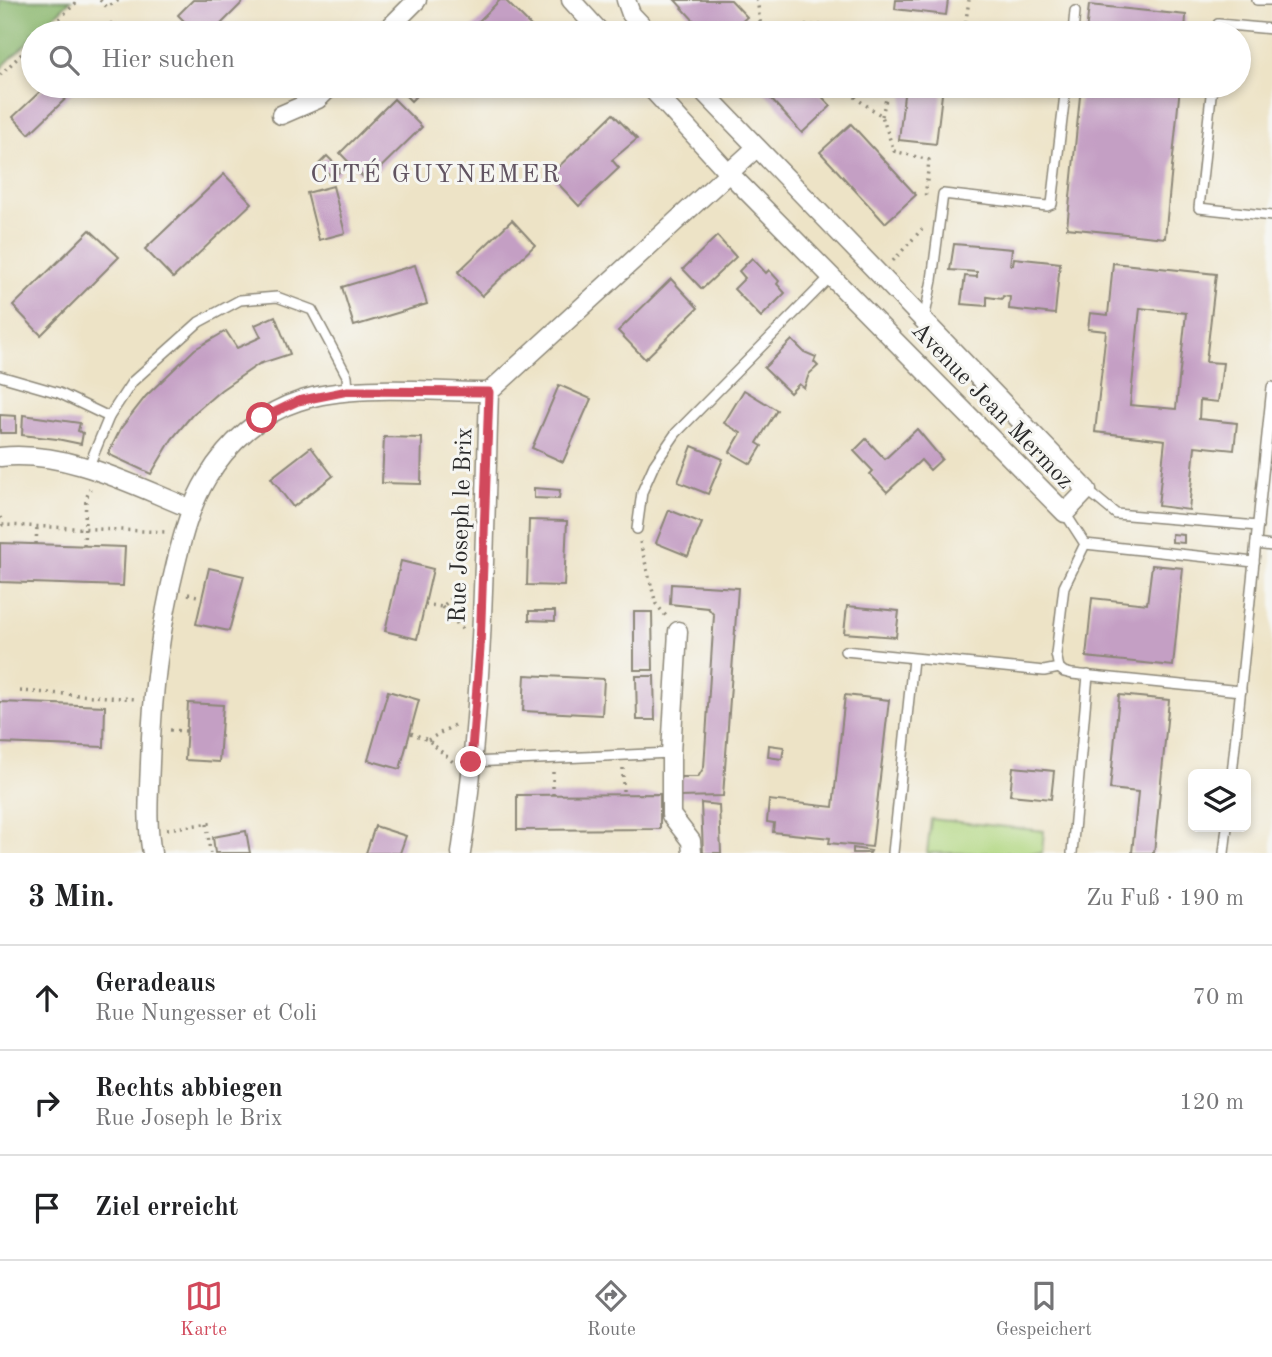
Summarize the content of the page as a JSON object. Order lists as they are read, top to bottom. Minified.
{"streets":{"street":["Avenue Jean Mermoz","Rue Joseph le Brix"]},"districts":["CITÉ GUYNEMER"],"page":{"search":"Hier suchen","heading":["3 Min.","Zu Fuß · 190 m"],"list":[["Geradeaus","Rue Nungesser et Coli","70 m"],["Rechts abbiegen","Rue Joseph le Brix","120 m"],"Ziel erreicht"],"nav":["Karte","Route","Gespeichert"]}}
